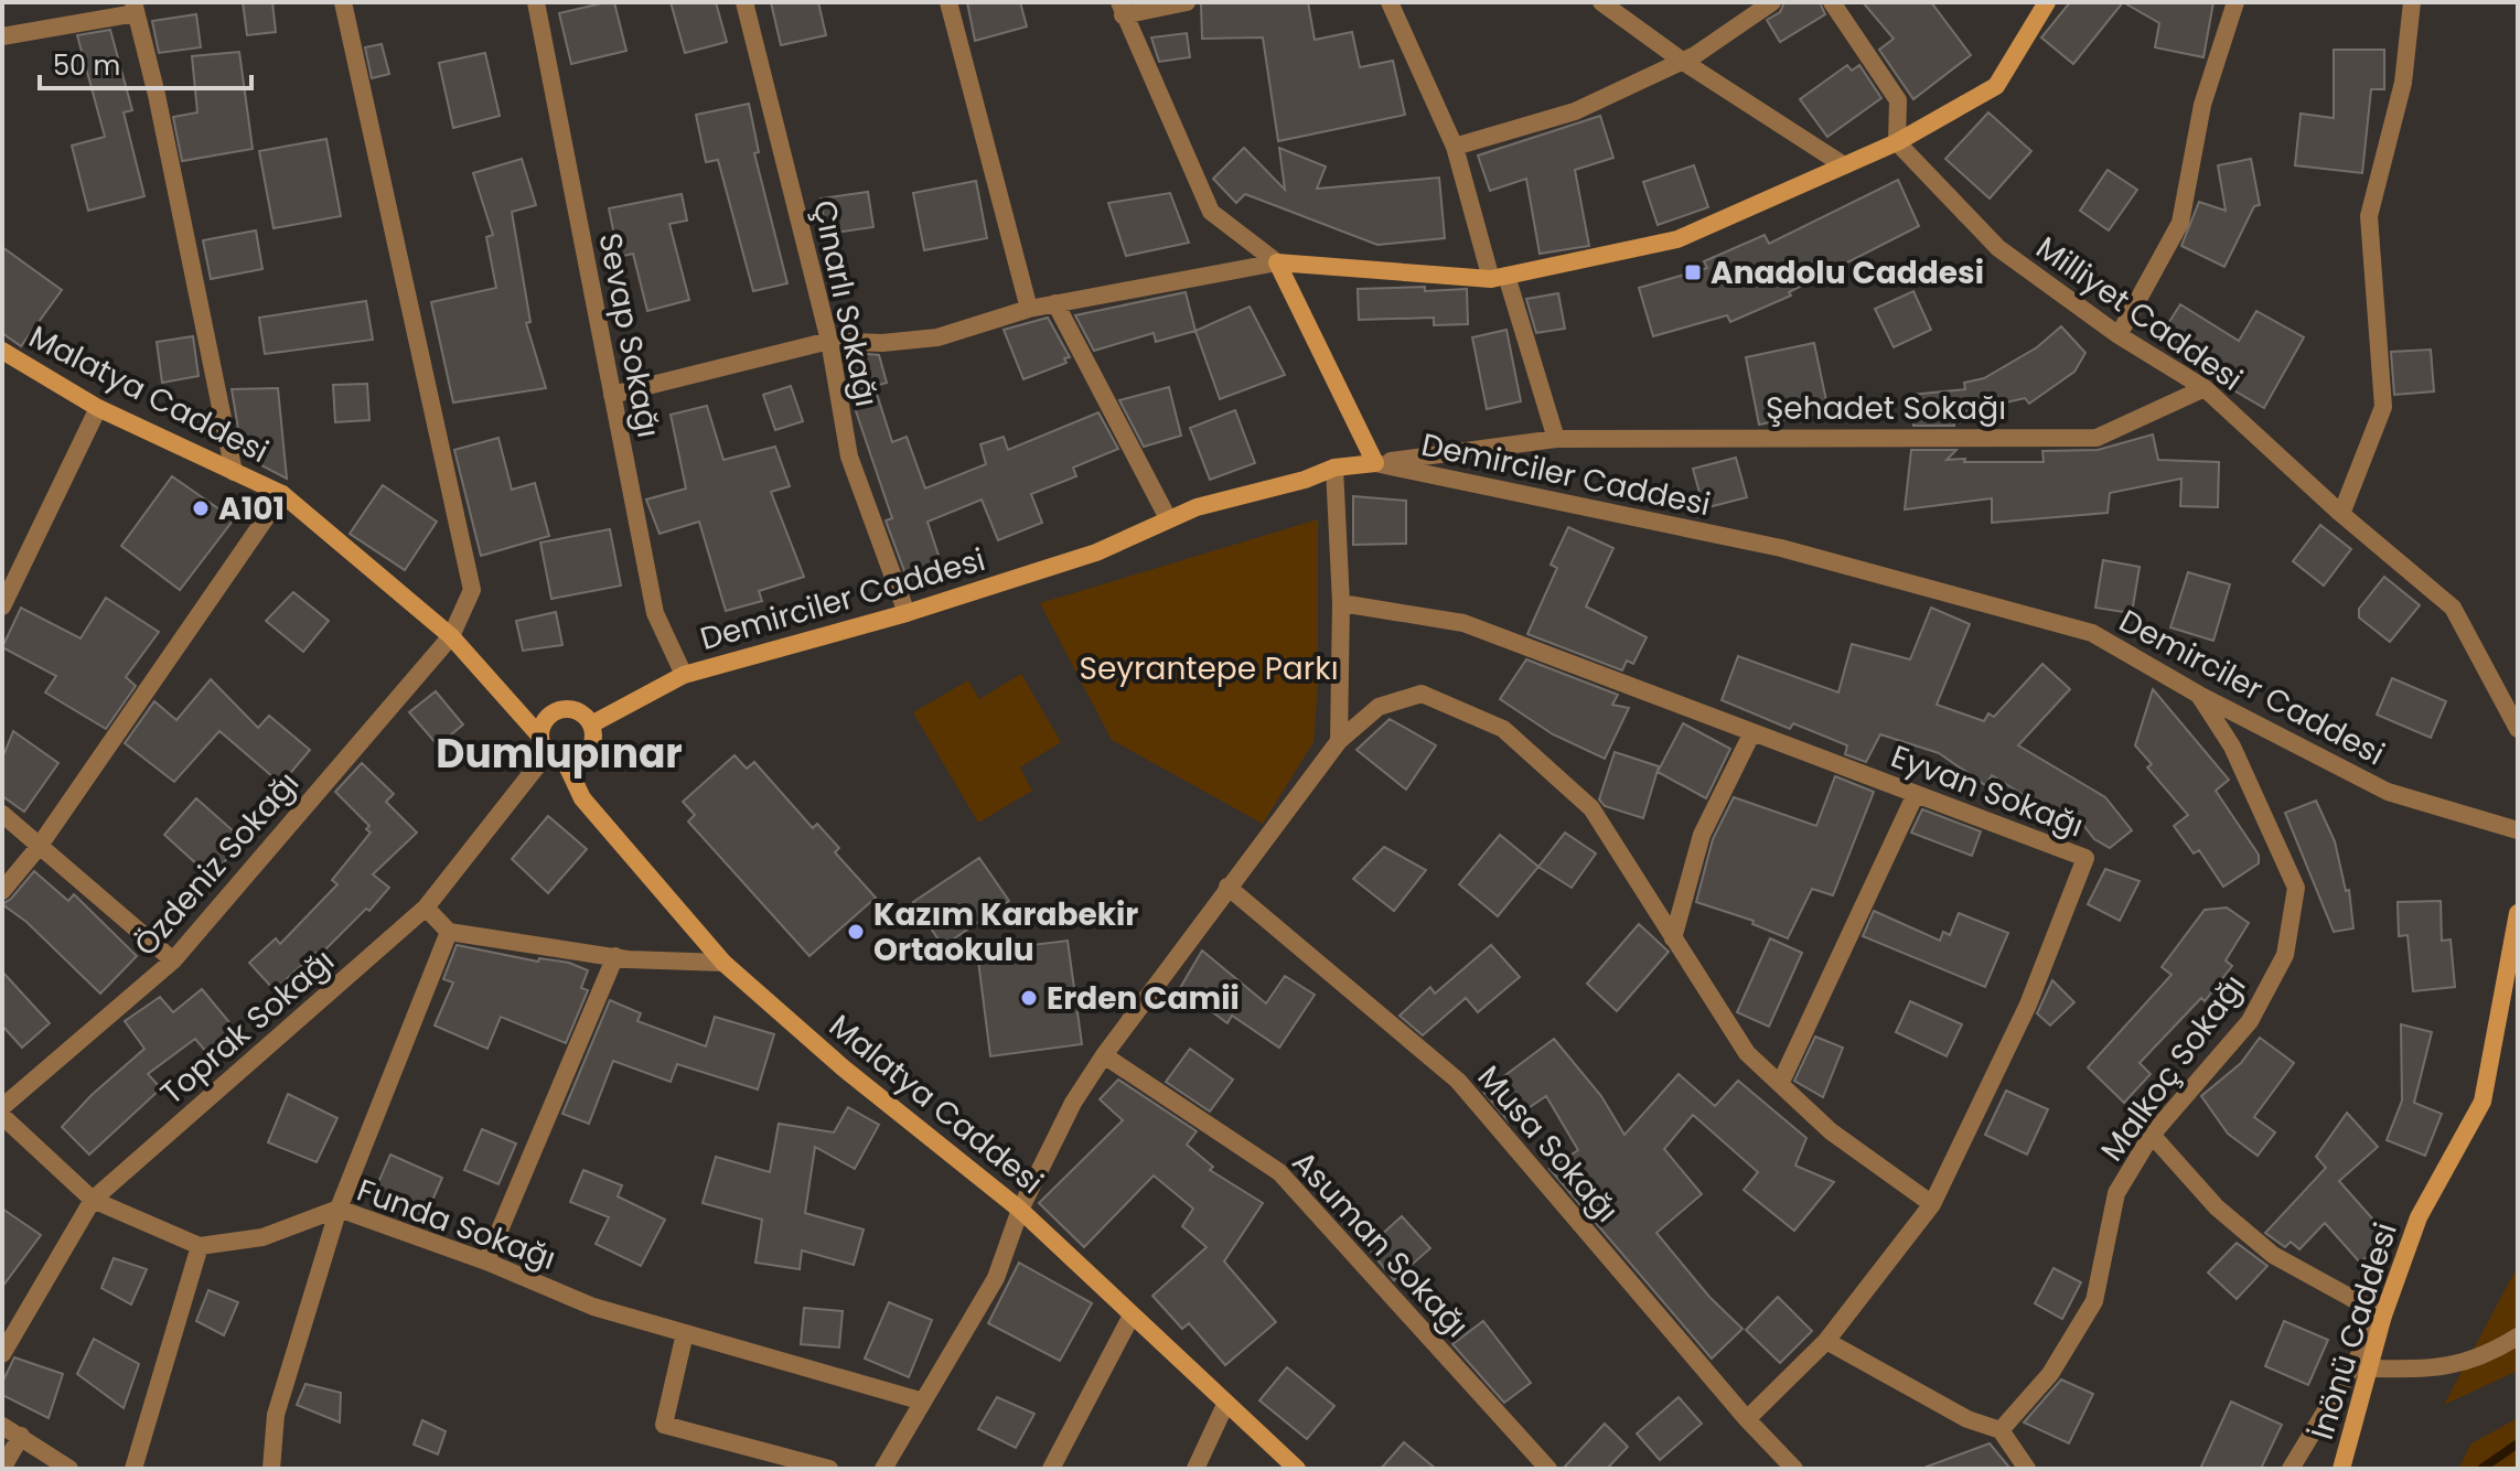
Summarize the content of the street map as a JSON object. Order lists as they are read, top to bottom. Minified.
{"streets":{"street":["Çınarlı Sokağı","Milliyet Caddesi","Sevap Sokağı","Malatya Caddesi","Şehadet Sokağı","Demirciler Caddesi","Eyvan Sokağı","Özdeniz Sokağı","Toprak Sokağı","Malkoç Sokağı","Musa Sokağı","Funda Sokağı","Asuman Sokağı","İnönü Caddesi"]},"crossings":[["Çınarlı Sokağı","Demirciler Caddesi"],["Milliyet Caddesi","Şehadet Sokağı"],["Sevap Sokağı","Demirciler Caddesi"],["Malatya Caddesi","Demirciler Caddesi"],["Malatya Caddesi","Özdeniz Sokağı"],["Malatya Caddesi","Toprak Sokağı"],["Şehadet Sokağı","Demirciler Caddesi"],["Demirciler Caddesi","Toprak Sokağı"],["Demirciler Caddesi","Malkoç Sokağı"],["Eyvan Sokağı","Musa Sokağı"]],"districts":["Dumlupınar"],"parks":["Seyrantepe Parkı"],"places":{"transit":["Anadolu Caddesi"],"other":["A101","Kazım Karabekir Ortaokulu","Erden Camii"]},"scale_bar":"50 m"}
